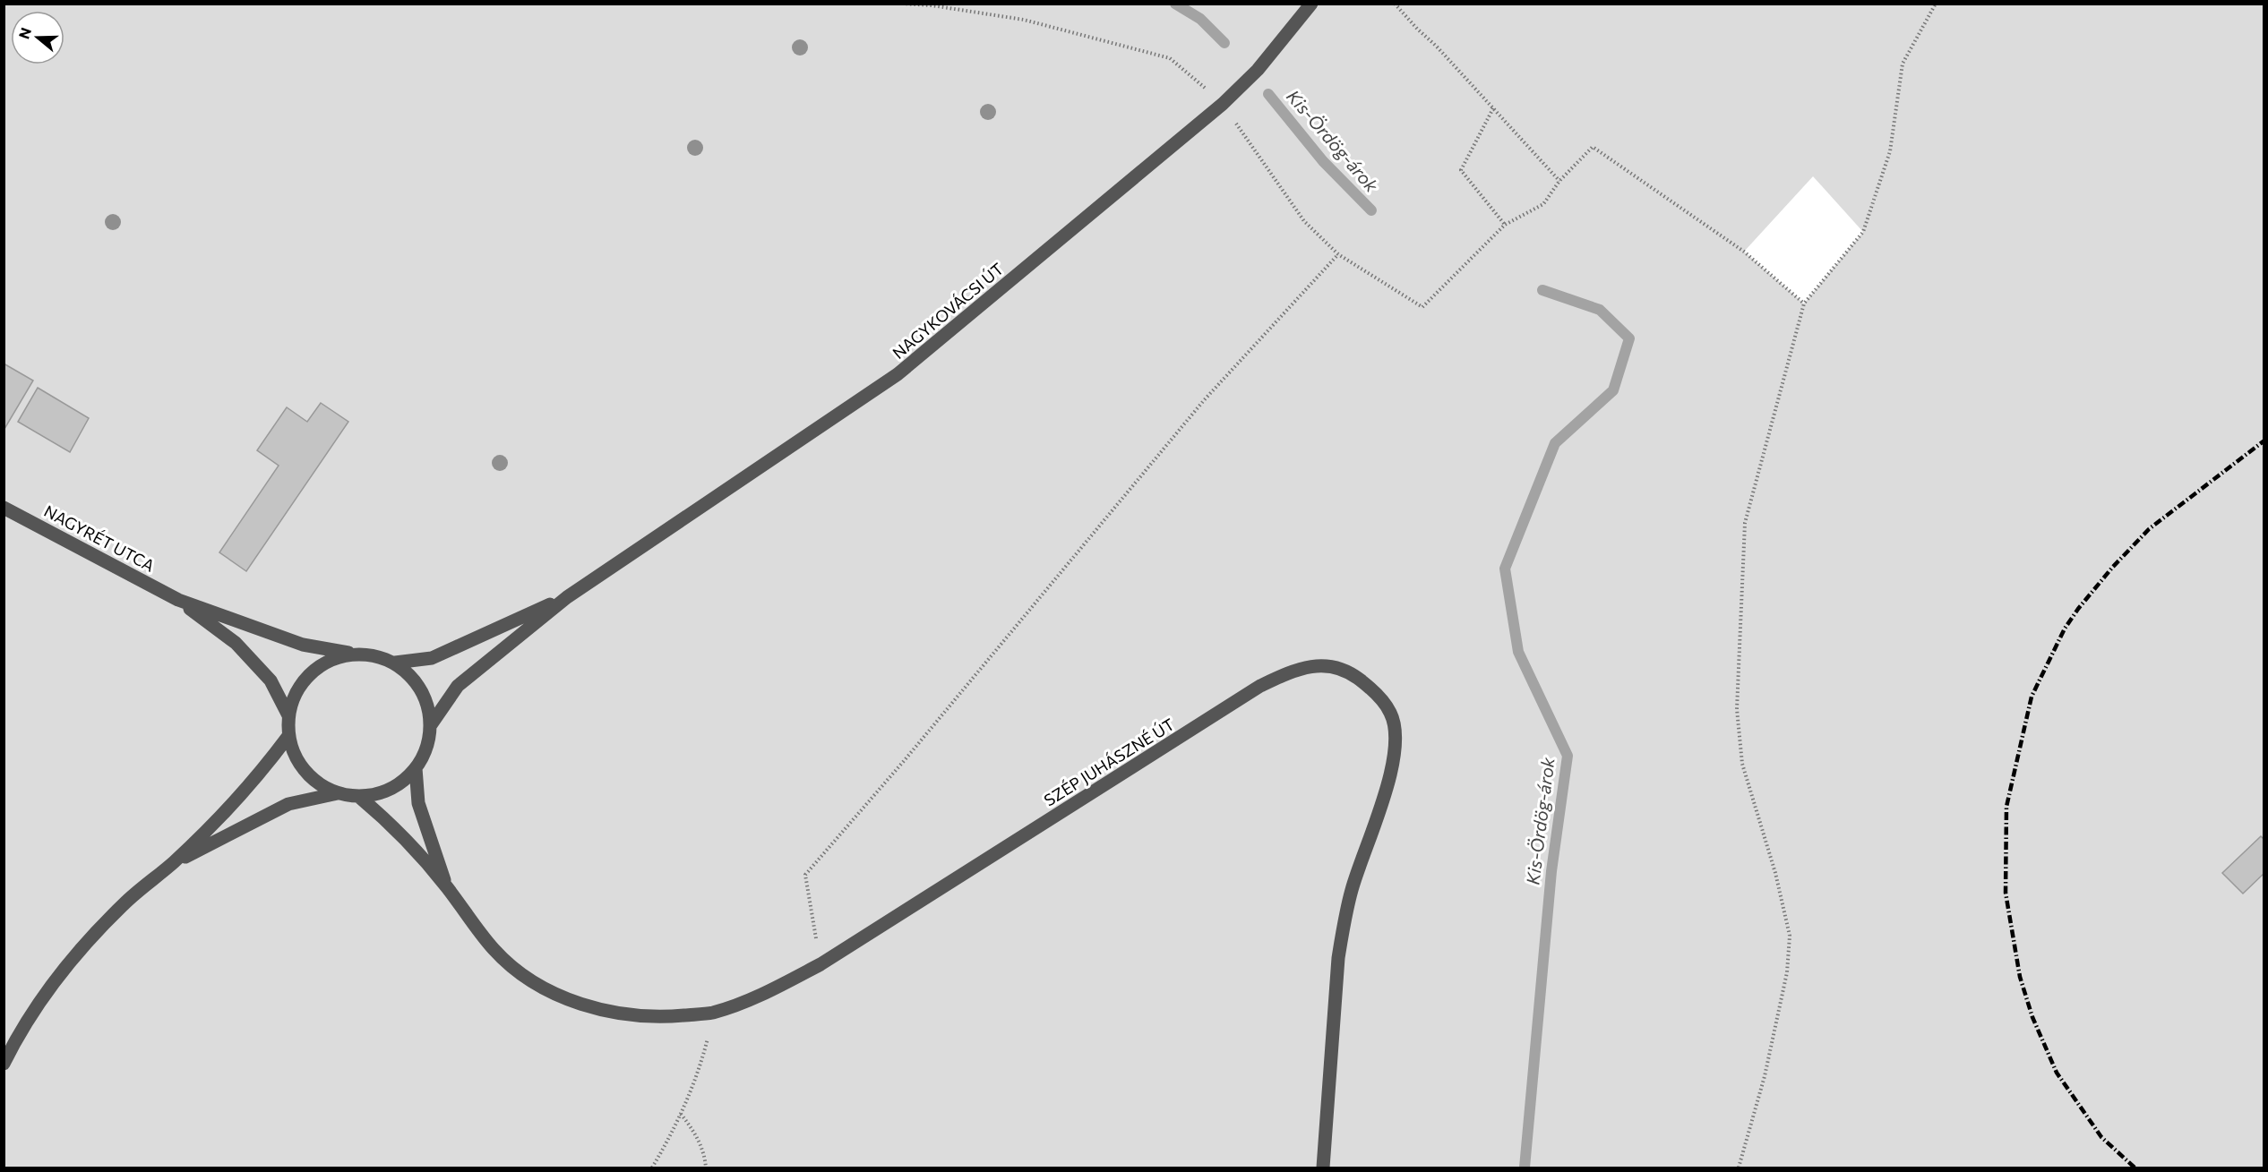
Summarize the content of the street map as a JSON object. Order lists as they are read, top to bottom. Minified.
{"streets":{"street":["NAGYKOVÁCSI ÚT","NAGYRÉT UTCA","SZÉP JUHÁSZNÉ ÚT"]},"crossings":[["NAGYKOVÁCSI ÚT","NAGYRÉT UTCA"],["NAGYKOVÁCSI ÚT","SZÉP JUHÁSZNÉ ÚT"],["NAGYRÉT UTCA","SZÉP JUHÁSZNÉ ÚT"]],"water":["Kis-Ördög-árok"],"north":"left"}
